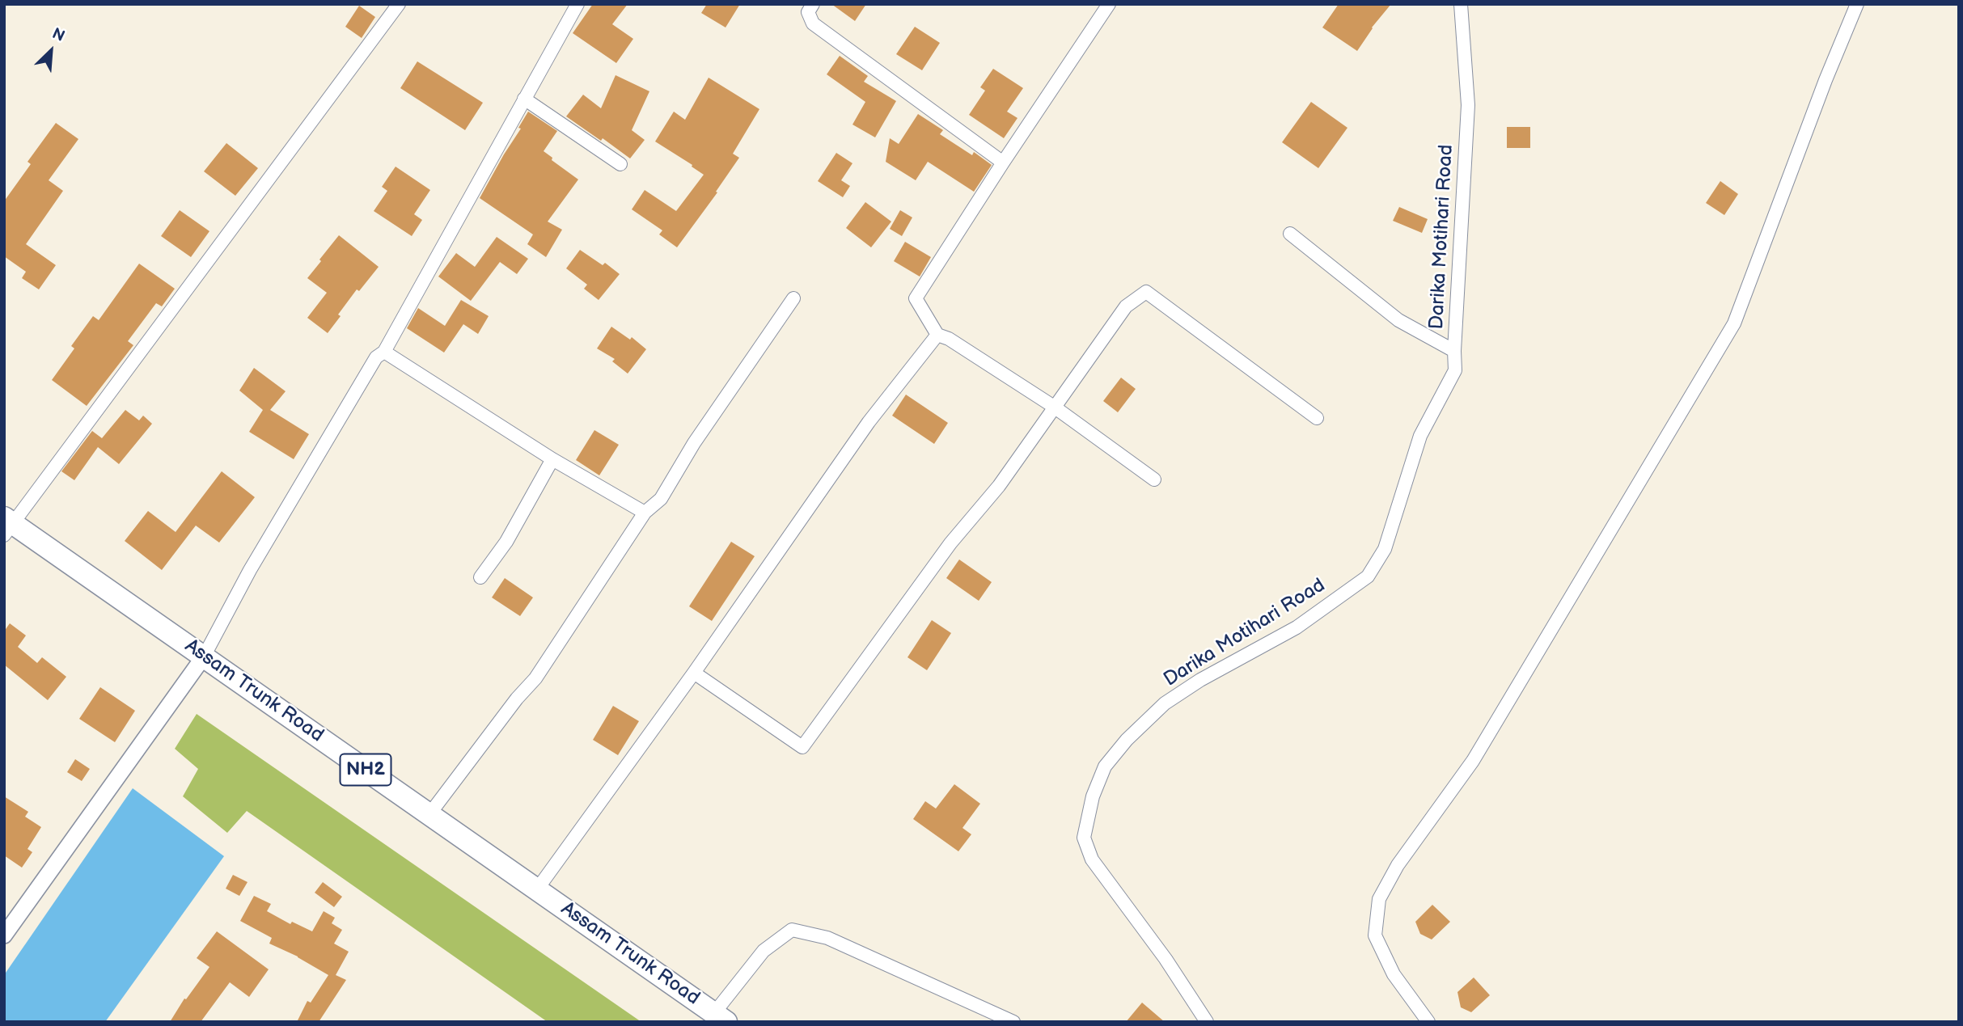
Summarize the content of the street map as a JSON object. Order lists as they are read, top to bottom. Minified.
{"streets":{"highway":["Assam Trunk Road","NH2"],"street":["Darika Motihari Road"]},"north":"top right"}
